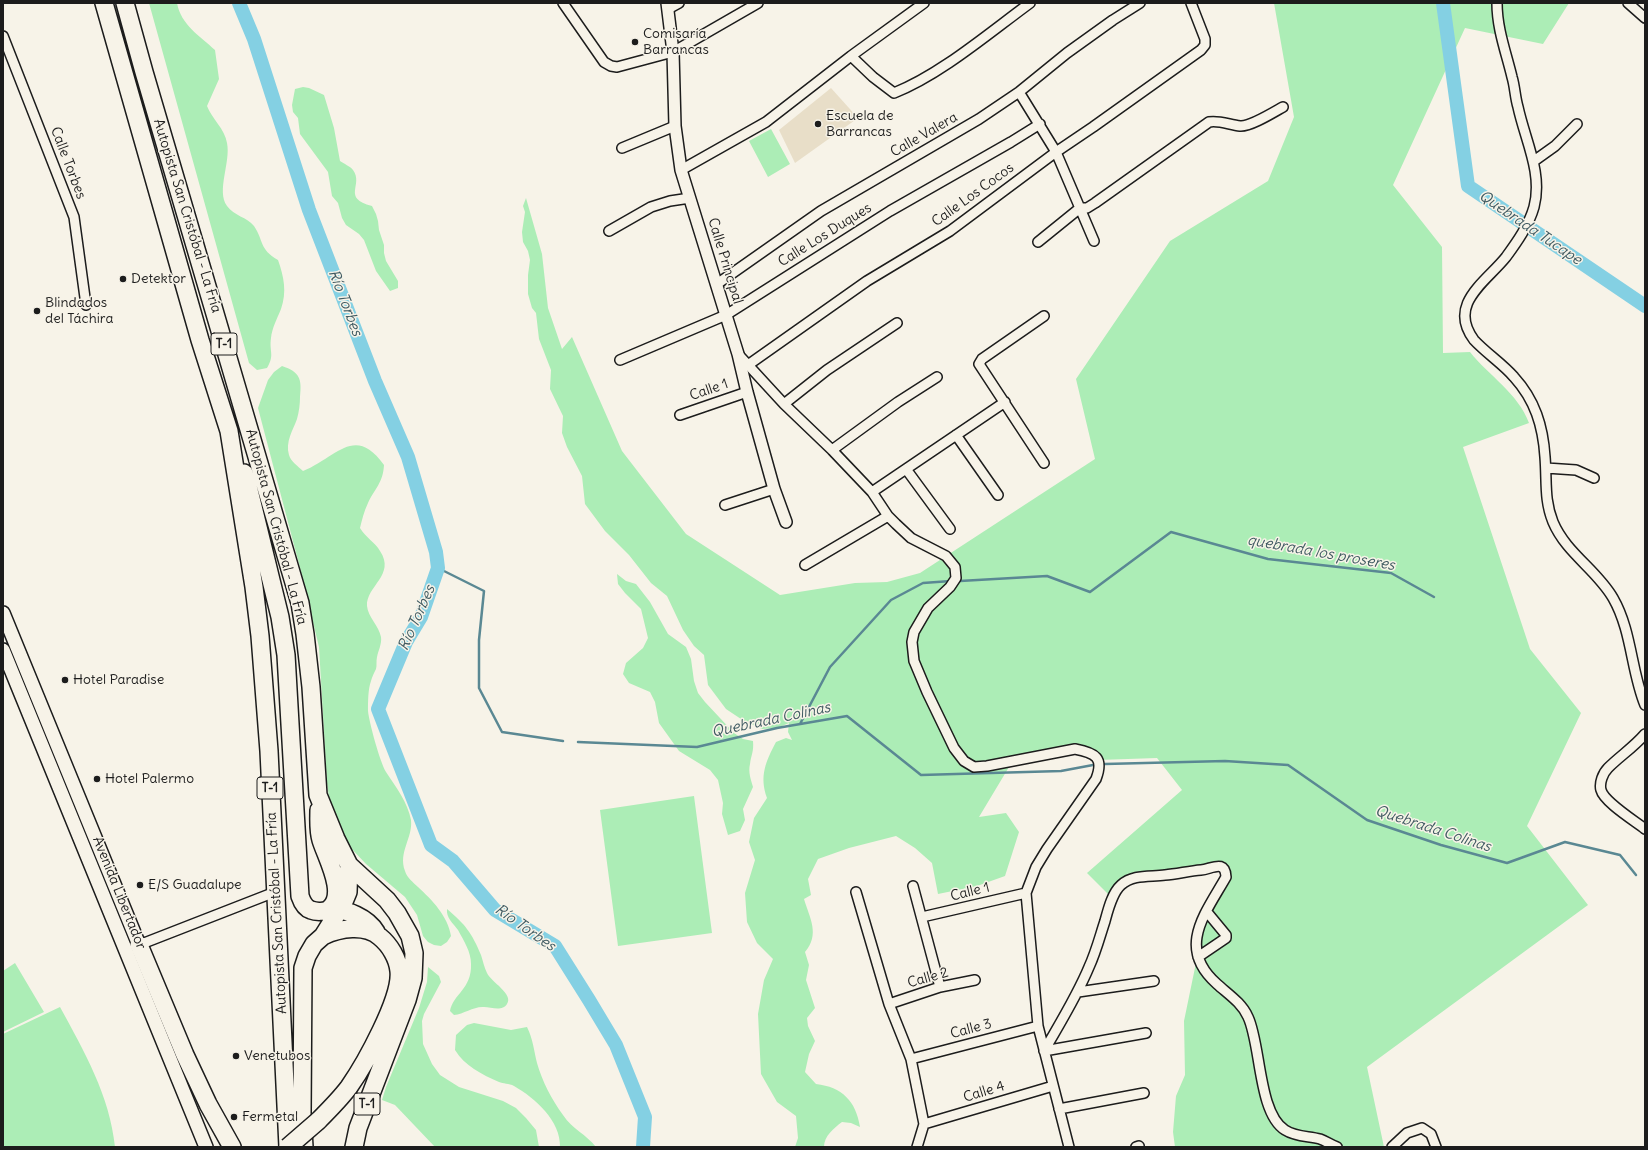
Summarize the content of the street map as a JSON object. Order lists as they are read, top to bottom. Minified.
{"streets":{"highway":["Autopista San Cristóbal - La Fría","T-1"],"main road":["Avenida Libertador"],"street":["Calle Valera","Calle Torbes","Calle Los Cocos","Calle Los Duques","Calle Principal","Calle 1","Calle 2","Calle 3","Calle 4"]},"crossings":[["Calle Valera","Calle Principal"],["Calle Los Duques","Calle Principal"],["Calle Principal","Calle 1"]],"water":["Quebrada Tucape","Río Torbes","quebrada los proseres","Quebrada Colinas"],"places":["Comisaría Barrancas","Escuela de Barrancas","Detektor","Blindados del Táchira","Hotel Paradise","Hotel Palermo","E/S Guadalupe","Venetubos","Fermetal"]}
